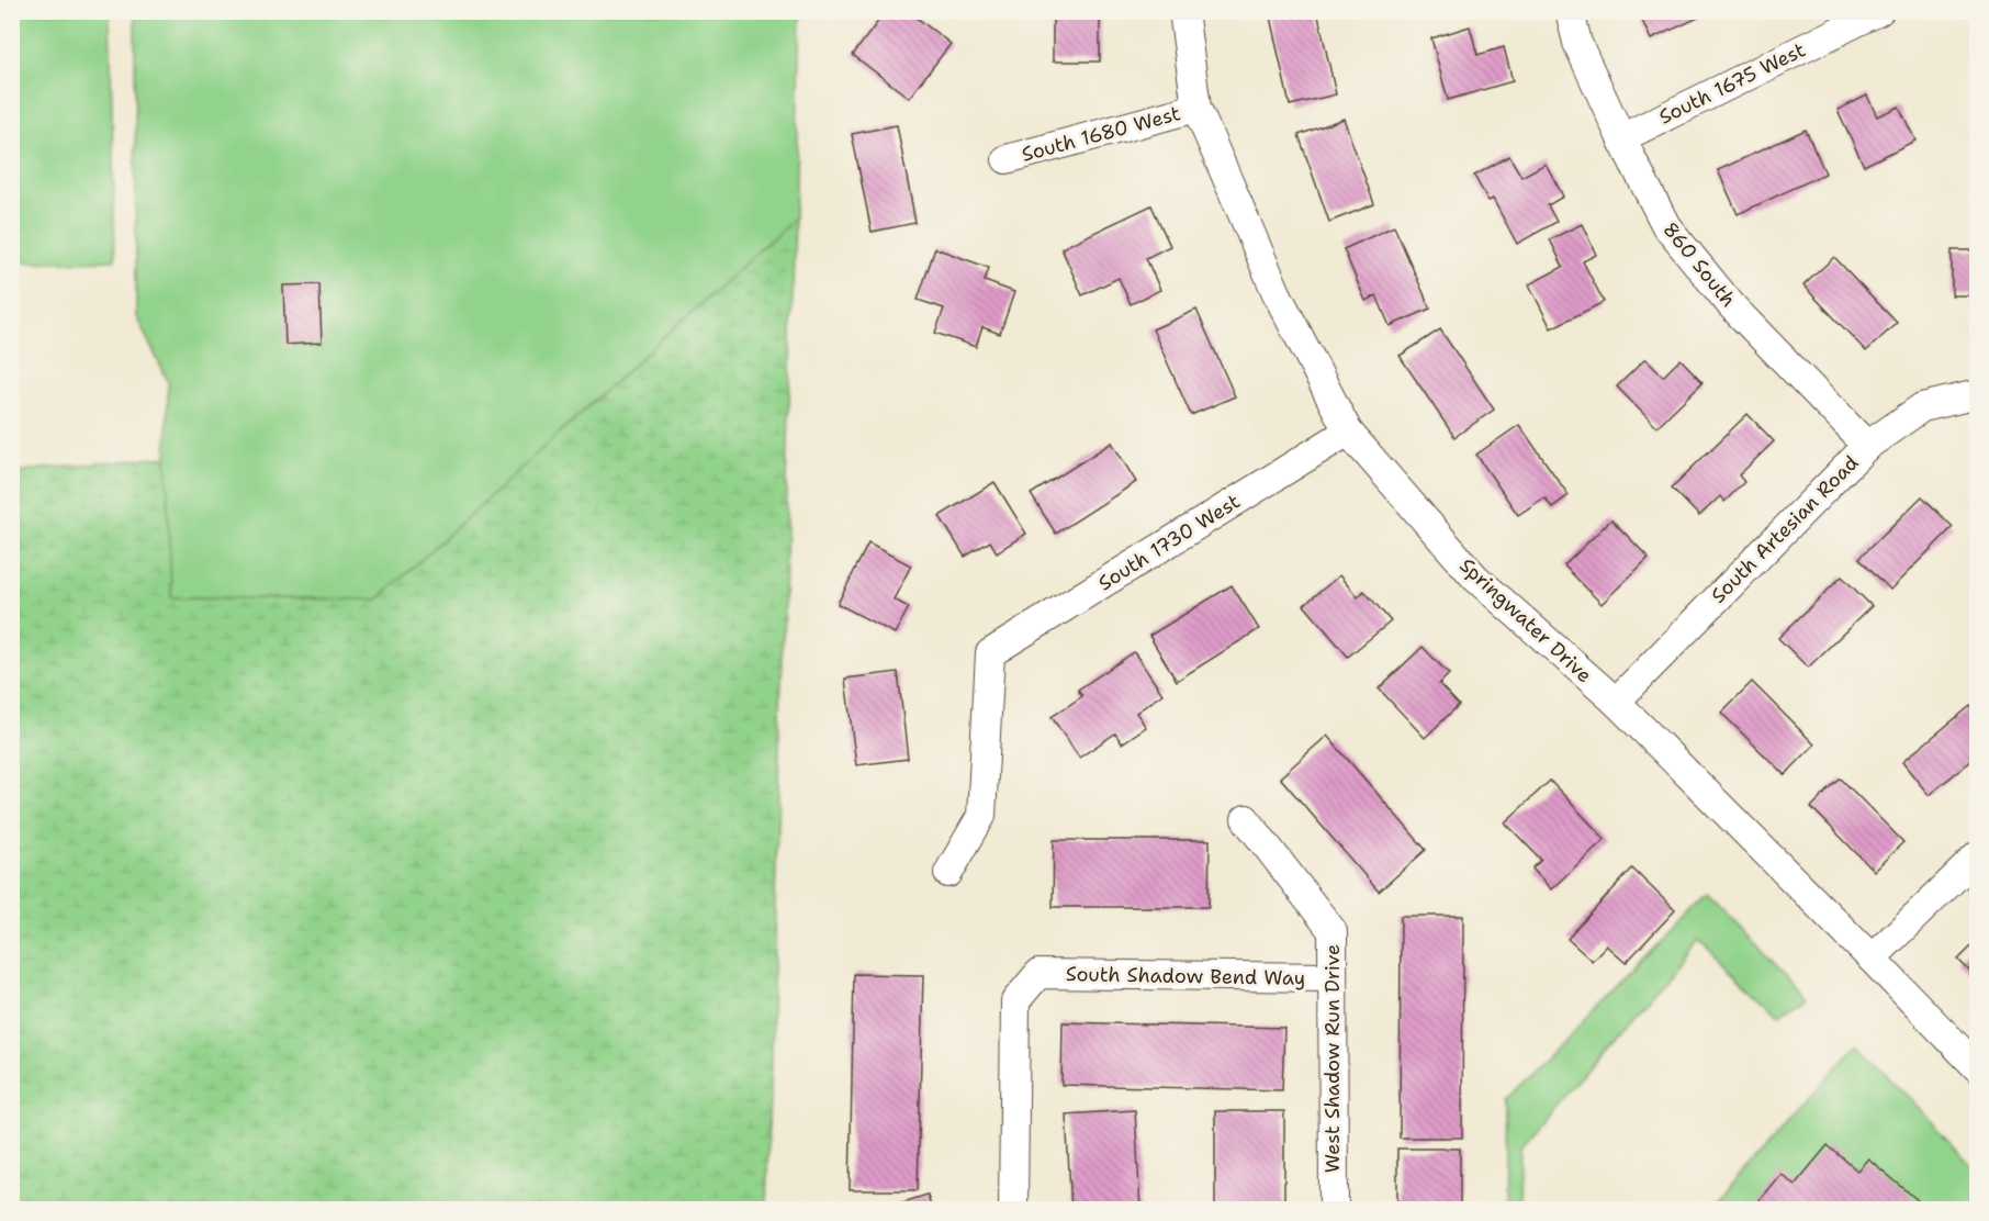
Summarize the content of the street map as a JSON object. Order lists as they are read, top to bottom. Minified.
{"streets":{"street":["South 1675 West","South 1680 West","860 South","South Artesian Road","South 1730 West","Springwater Drive","South Shadow Bend Way","West Shadow Run Drive"]},"crossings":[["South 1675 West","860 South"],["South 1680 West","Springwater Drive"],["860 South","South Artesian Road"],["South Artesian Road","Springwater Drive"],["South 1730 West","Springwater Drive"],["South Shadow Bend Way","West Shadow Run Drive"]]}
